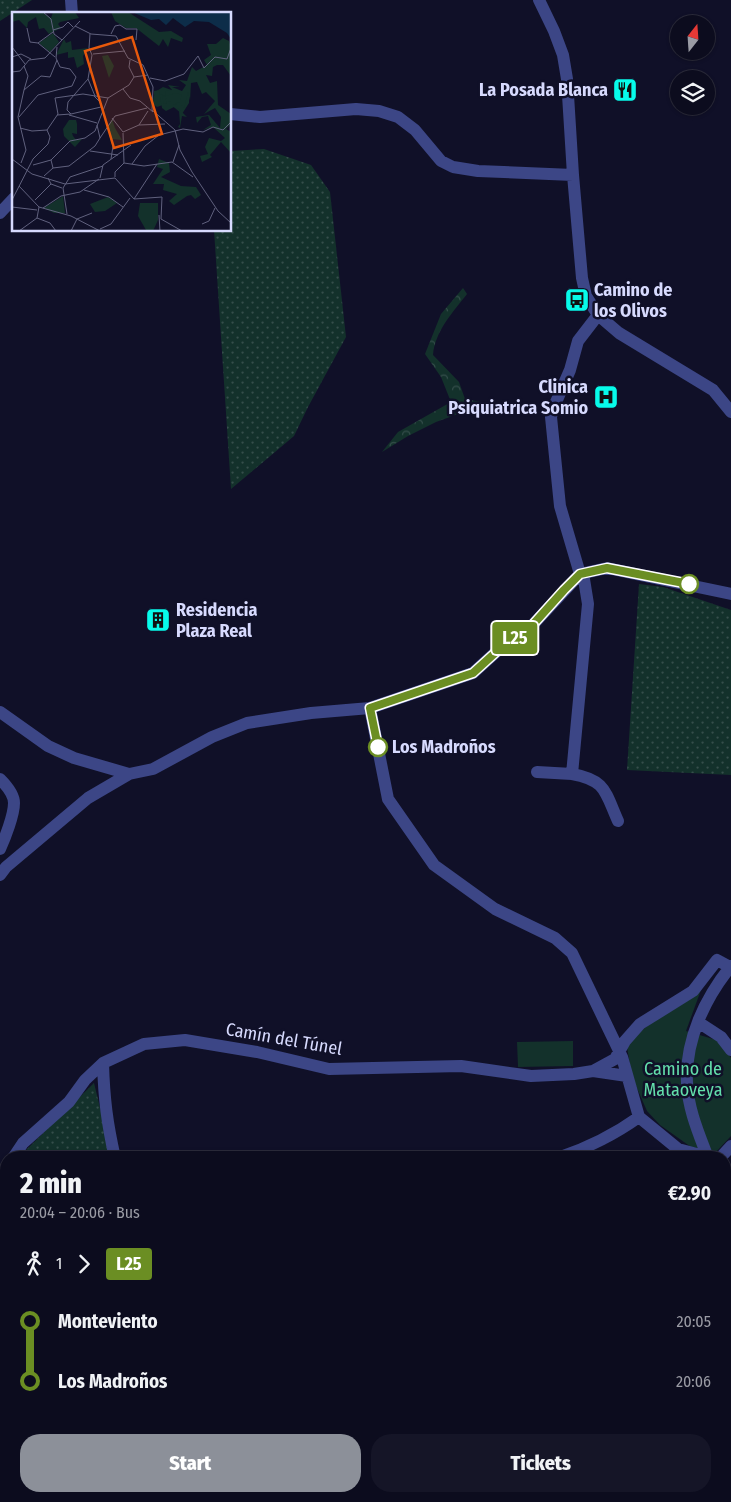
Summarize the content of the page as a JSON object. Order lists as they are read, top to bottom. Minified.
{"streets":{"street":["Camín del Túnel"]},"parks":["Camino de Mataoveya"],"places":{"restaurant":["La Posada Blanca"],"bus stop":["Camino de los Olivos"],"hospital":["Clinica Psiquiatrica Somio"],"building":["Residencia Plaza Real"],"other":["Los Madroños"]},"lines":["bus line L25"],"north":"top","page":{"on_map":"L25","heading":["2 min","20:04 – 20:06 · Bus","€2.90"],"legs":["1","L25"],"list":[{"name":"Monteviento","value":"20:05"},{"name":"Los Madroños","value":"20:06"}],"buttons":["Start","Tickets"]}}
